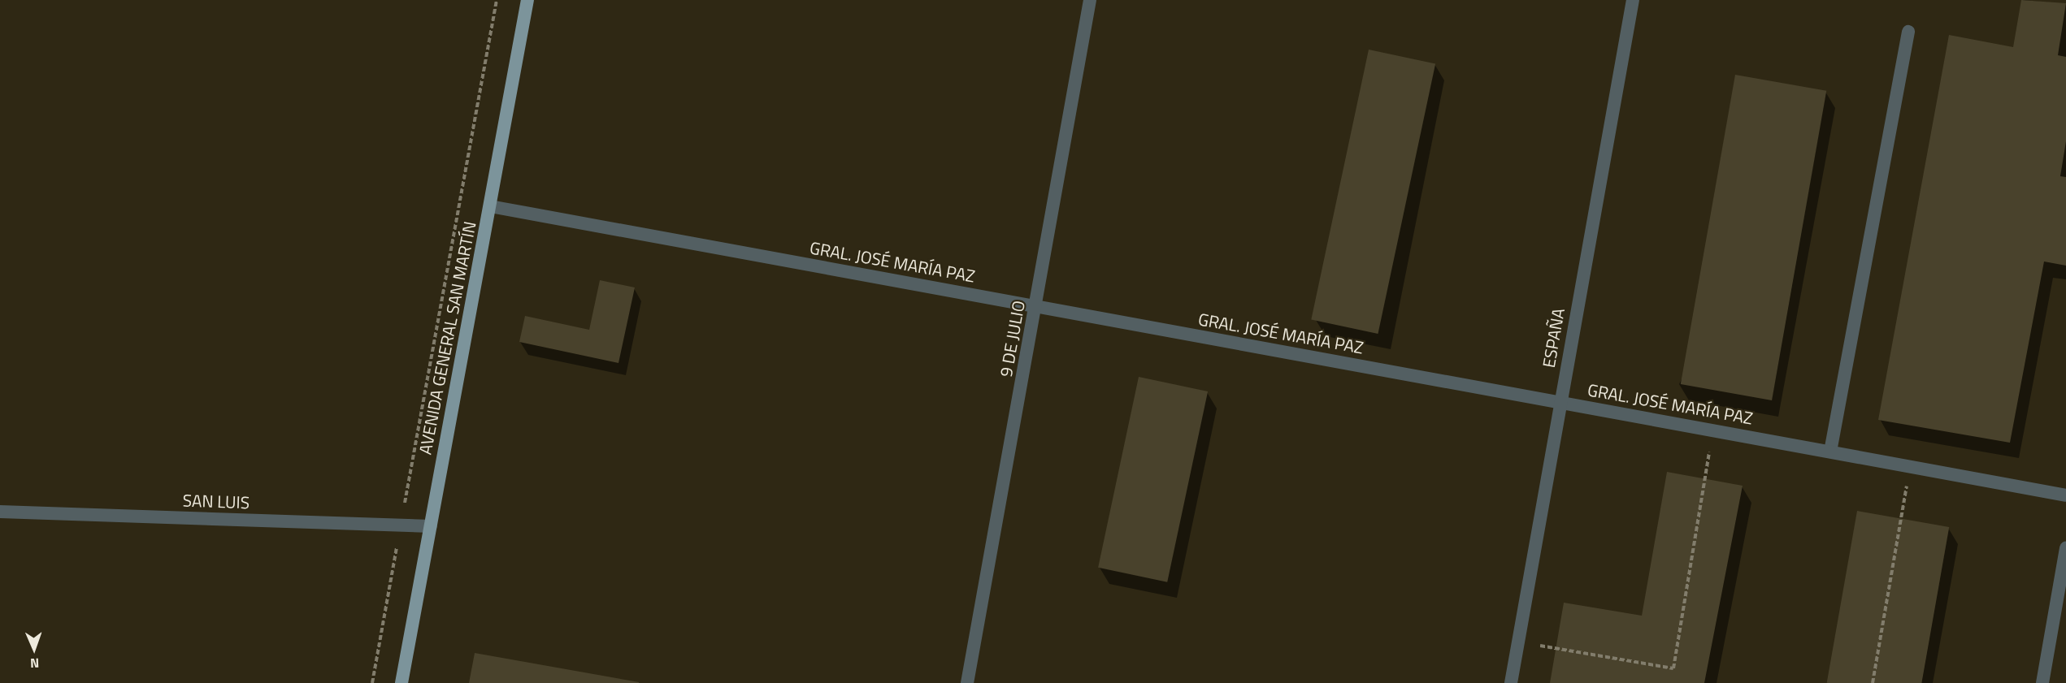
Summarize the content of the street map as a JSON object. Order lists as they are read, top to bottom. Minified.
{"streets":{"main road":["AVENIDA GENERAL SAN MARTÍN"],"street":["GRAL. JOSÉ MARÍA PAZ","ESPAÑA","9 DE JULIO","SAN LUIS"]},"crossings":[["GRAL. JOSÉ MARÍA PAZ","AVENIDA GENERAL SAN MARTÍN"],["GRAL. JOSÉ MARÍA PAZ","ESPAÑA"],["GRAL. JOSÉ MARÍA PAZ","9 DE JULIO"],["AVENIDA GENERAL SAN MARTÍN","SAN LUIS"]],"north":"bottom"}
